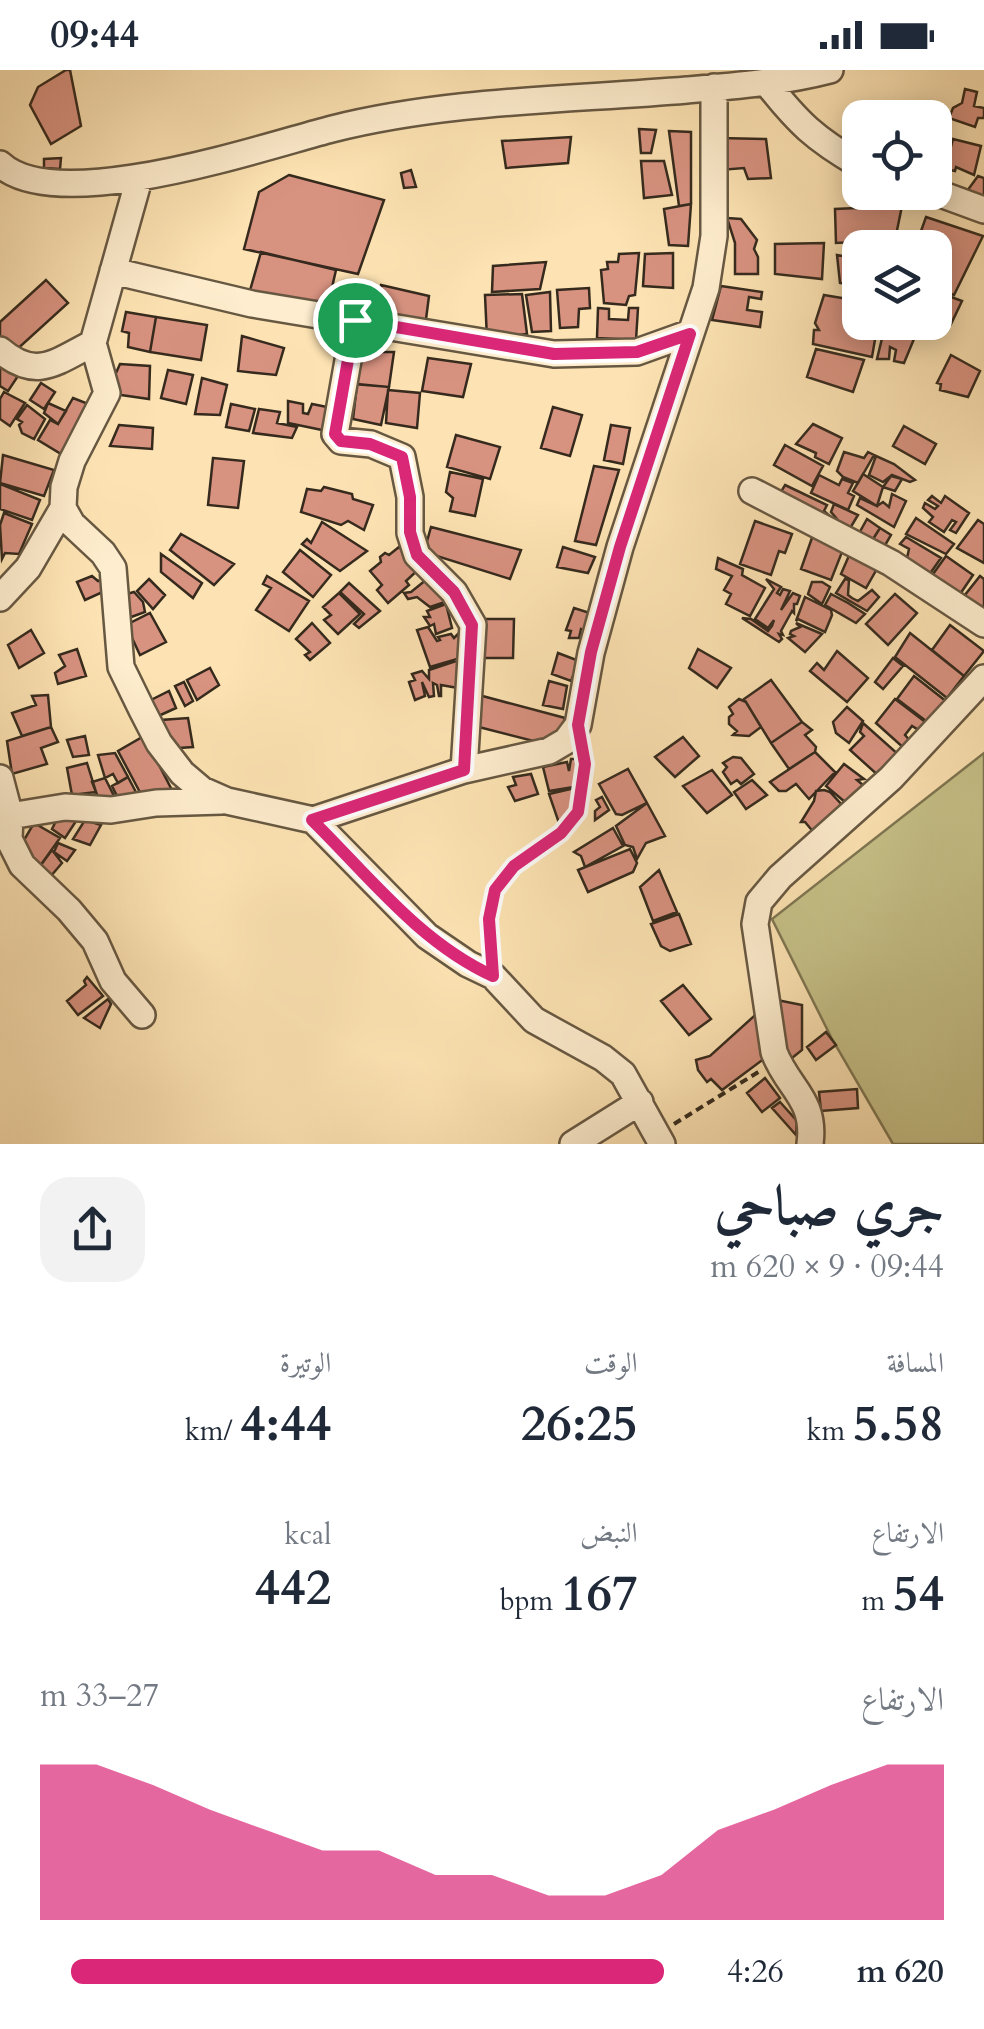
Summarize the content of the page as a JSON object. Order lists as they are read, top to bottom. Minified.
{"page":{"status":"09:44","heading":["جري صباحي","09:44 · 9 × 620 m"],"stats":[["المسافة","5.58 km"],["الوقت","26:25"],["الوتيرة","4:44 /km"],["الارتفاع","54 m"],["النبض","167 bpm"],["kcal","442"]],"chart":["الارتفاع","27–33 m"],"list":[{"name":"620 m","note":"4:26"}]}}
